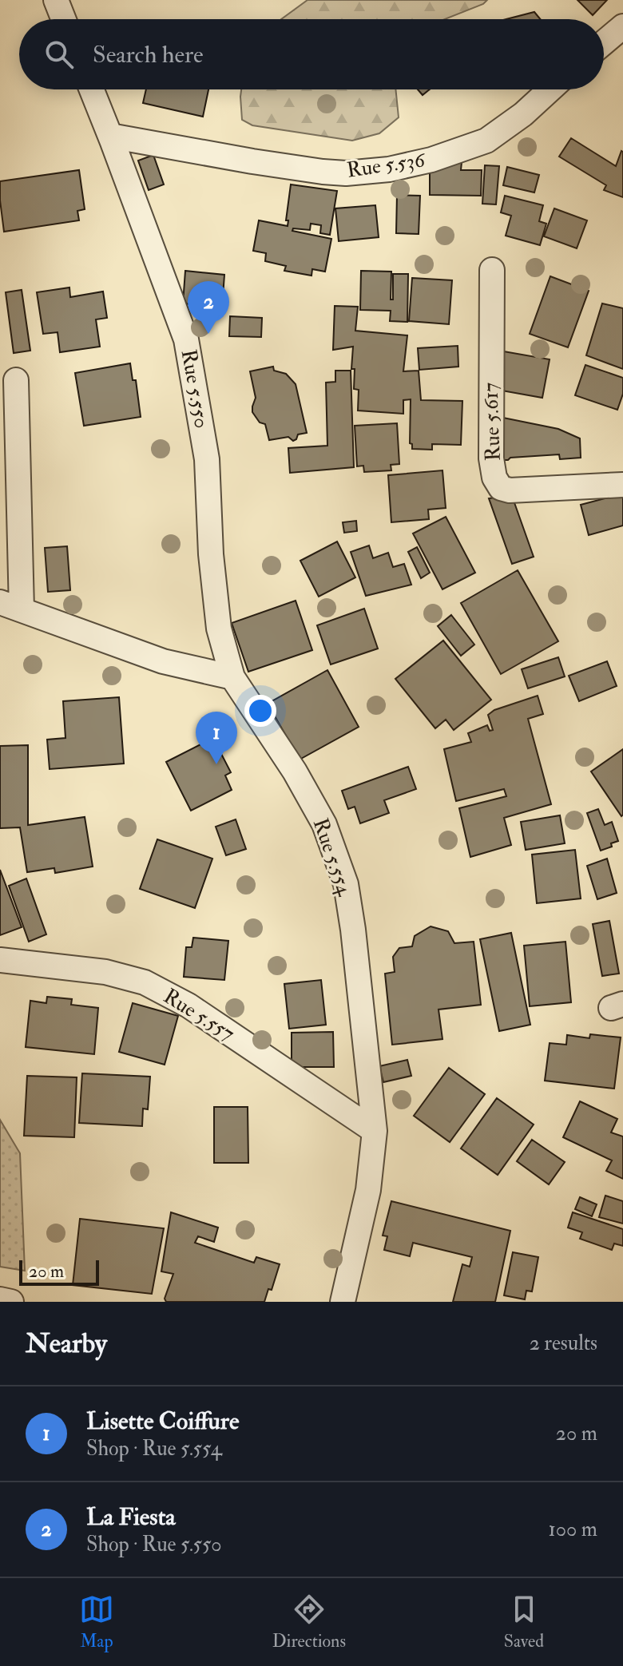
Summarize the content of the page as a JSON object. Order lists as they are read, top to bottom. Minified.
{"streets":{"street":["Rue 5.536","Rue 5.550","Rue 5.617","Rue 5.554","Rue 5.557"]},"crossings":[["Rue 5.536","Rue 5.550"],["Rue 5.550","Rue 5.554"],["Rue 5.554","Rue 5.557"]],"scale_bar":"20 m","page":{"search":"Search here","pins":["2","1"],"scale":"20 m","heading":["Nearby","2 results"],"list":[{"mark":"1","name":"Lisette Coiffure","note":"Shop · Rue 5.554","value":"20 m"},{"mark":"2","name":"La Fiesta","note":"Shop · Rue 5.550","value":"100 m"}],"nav":["Map","Directions","Saved"]}}
